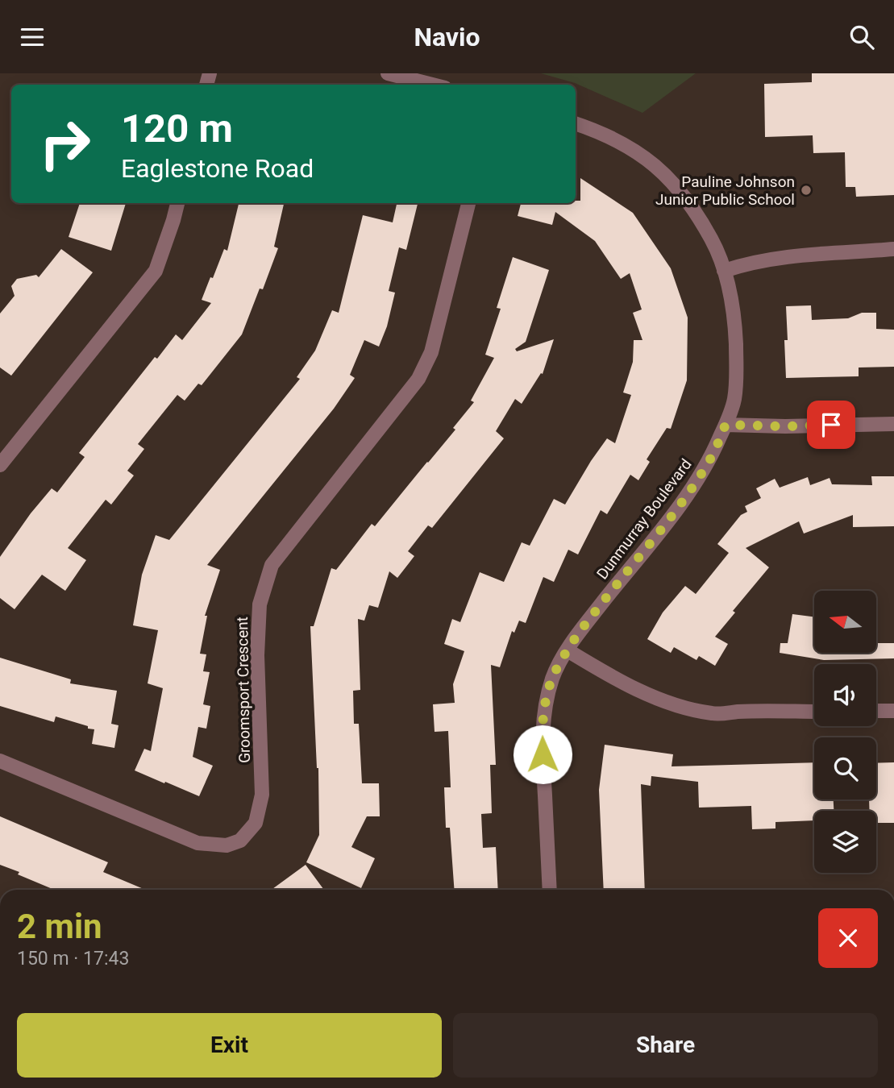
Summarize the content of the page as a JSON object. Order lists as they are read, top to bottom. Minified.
{"streets":{"street":["Dunmurray Boulevard","Groomsport Crescent"]},"places":["Pauline Johnson Junior Public School"],"north":"left","page":{"header":"Navio","turn":["120 m","Eaglestone Road"],"heading":["2 min","150 m · 17:43"],"buttons":["Exit","Share"]}}
